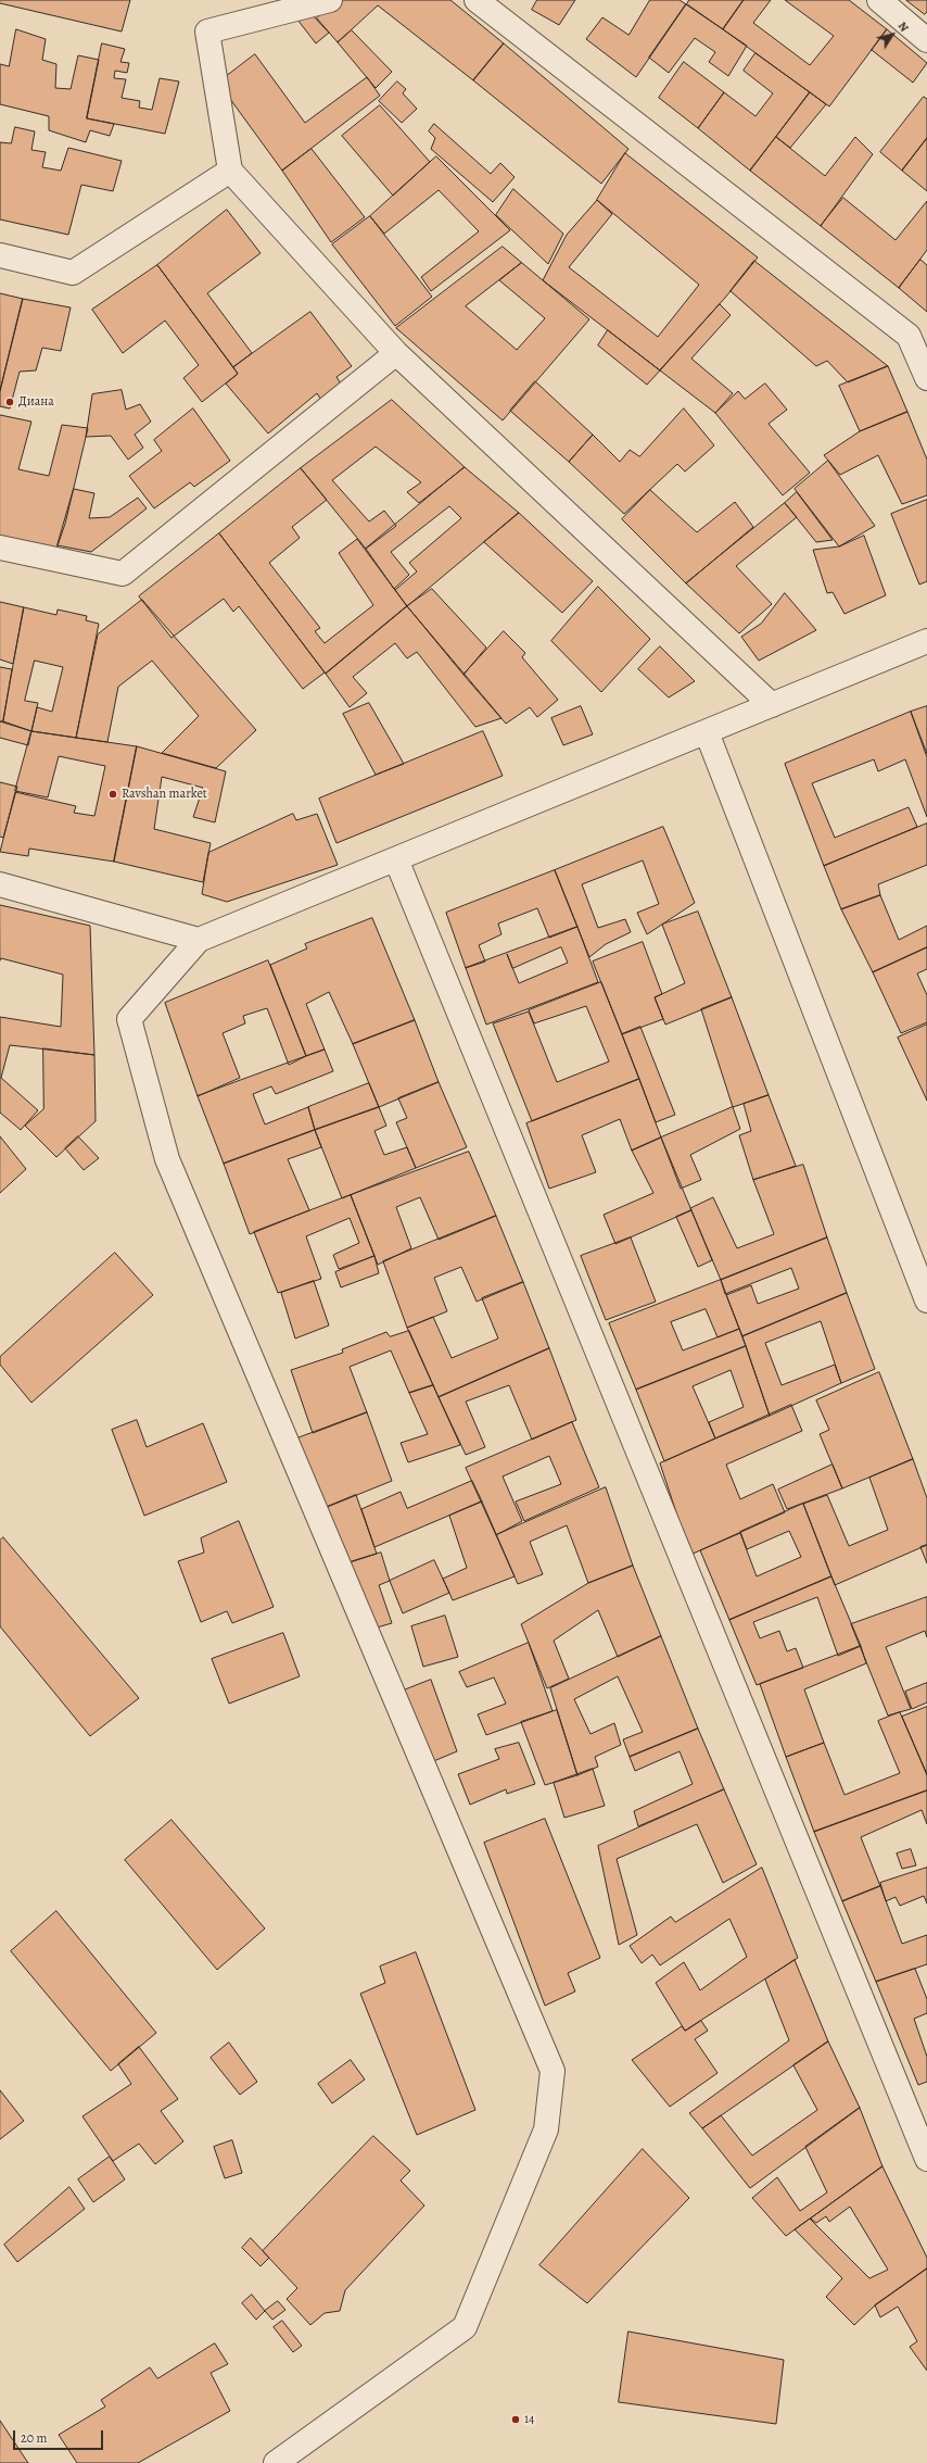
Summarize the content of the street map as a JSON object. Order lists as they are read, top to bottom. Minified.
{"places":["Диана","Ravshan market","14"],"scale_bar":"20 m","north":"top right"}
